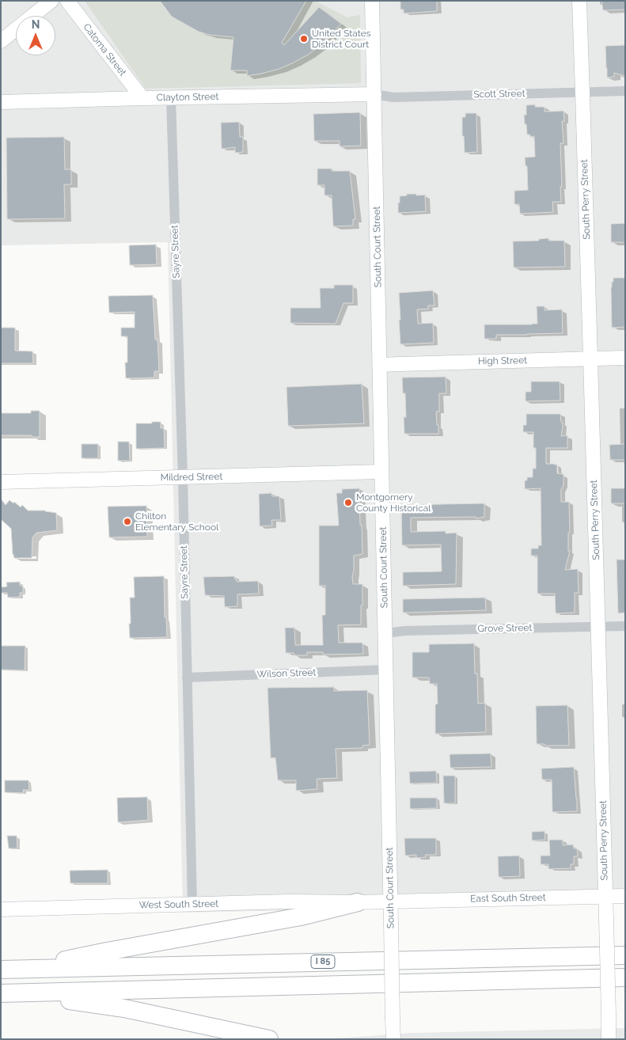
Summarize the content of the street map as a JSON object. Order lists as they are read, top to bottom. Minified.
{"streets":{"highway":["I 85"],"main road":["Catoma Street","Clayton Street","South Perry Street","South Court Street","High Street","Mildred Street","East South Street","West South Street"],"street":["Scott Street","Sayre Street","Grove Street","Wilson Street"]},"crossings":[["Catoma Street","Clayton Street"],["Scott Street","Clayton Street"],["Scott Street","South Perry Street"],["Scott Street","South Court Street"],["Clayton Street","South Court Street"],["Clayton Street","Sayre Street"],["South Perry Street","High Street"],["South Perry Street","Grove Street"],["South Perry Street","East South Street"],["South Court Street","High Street"],["South Court Street","Mildred Street"],["South Court Street","Grove Street"],["South Court Street","Wilson Street"],["South Court Street","East South Street"],["Sayre Street","Mildred Street"],["Sayre Street","Wilson Street"],["Sayre Street","West South Street"],["East South Street","West South Street"]],"places":["United States District Court","Montgomery County Historical","Chilton Elementary School"],"north":"top"}
